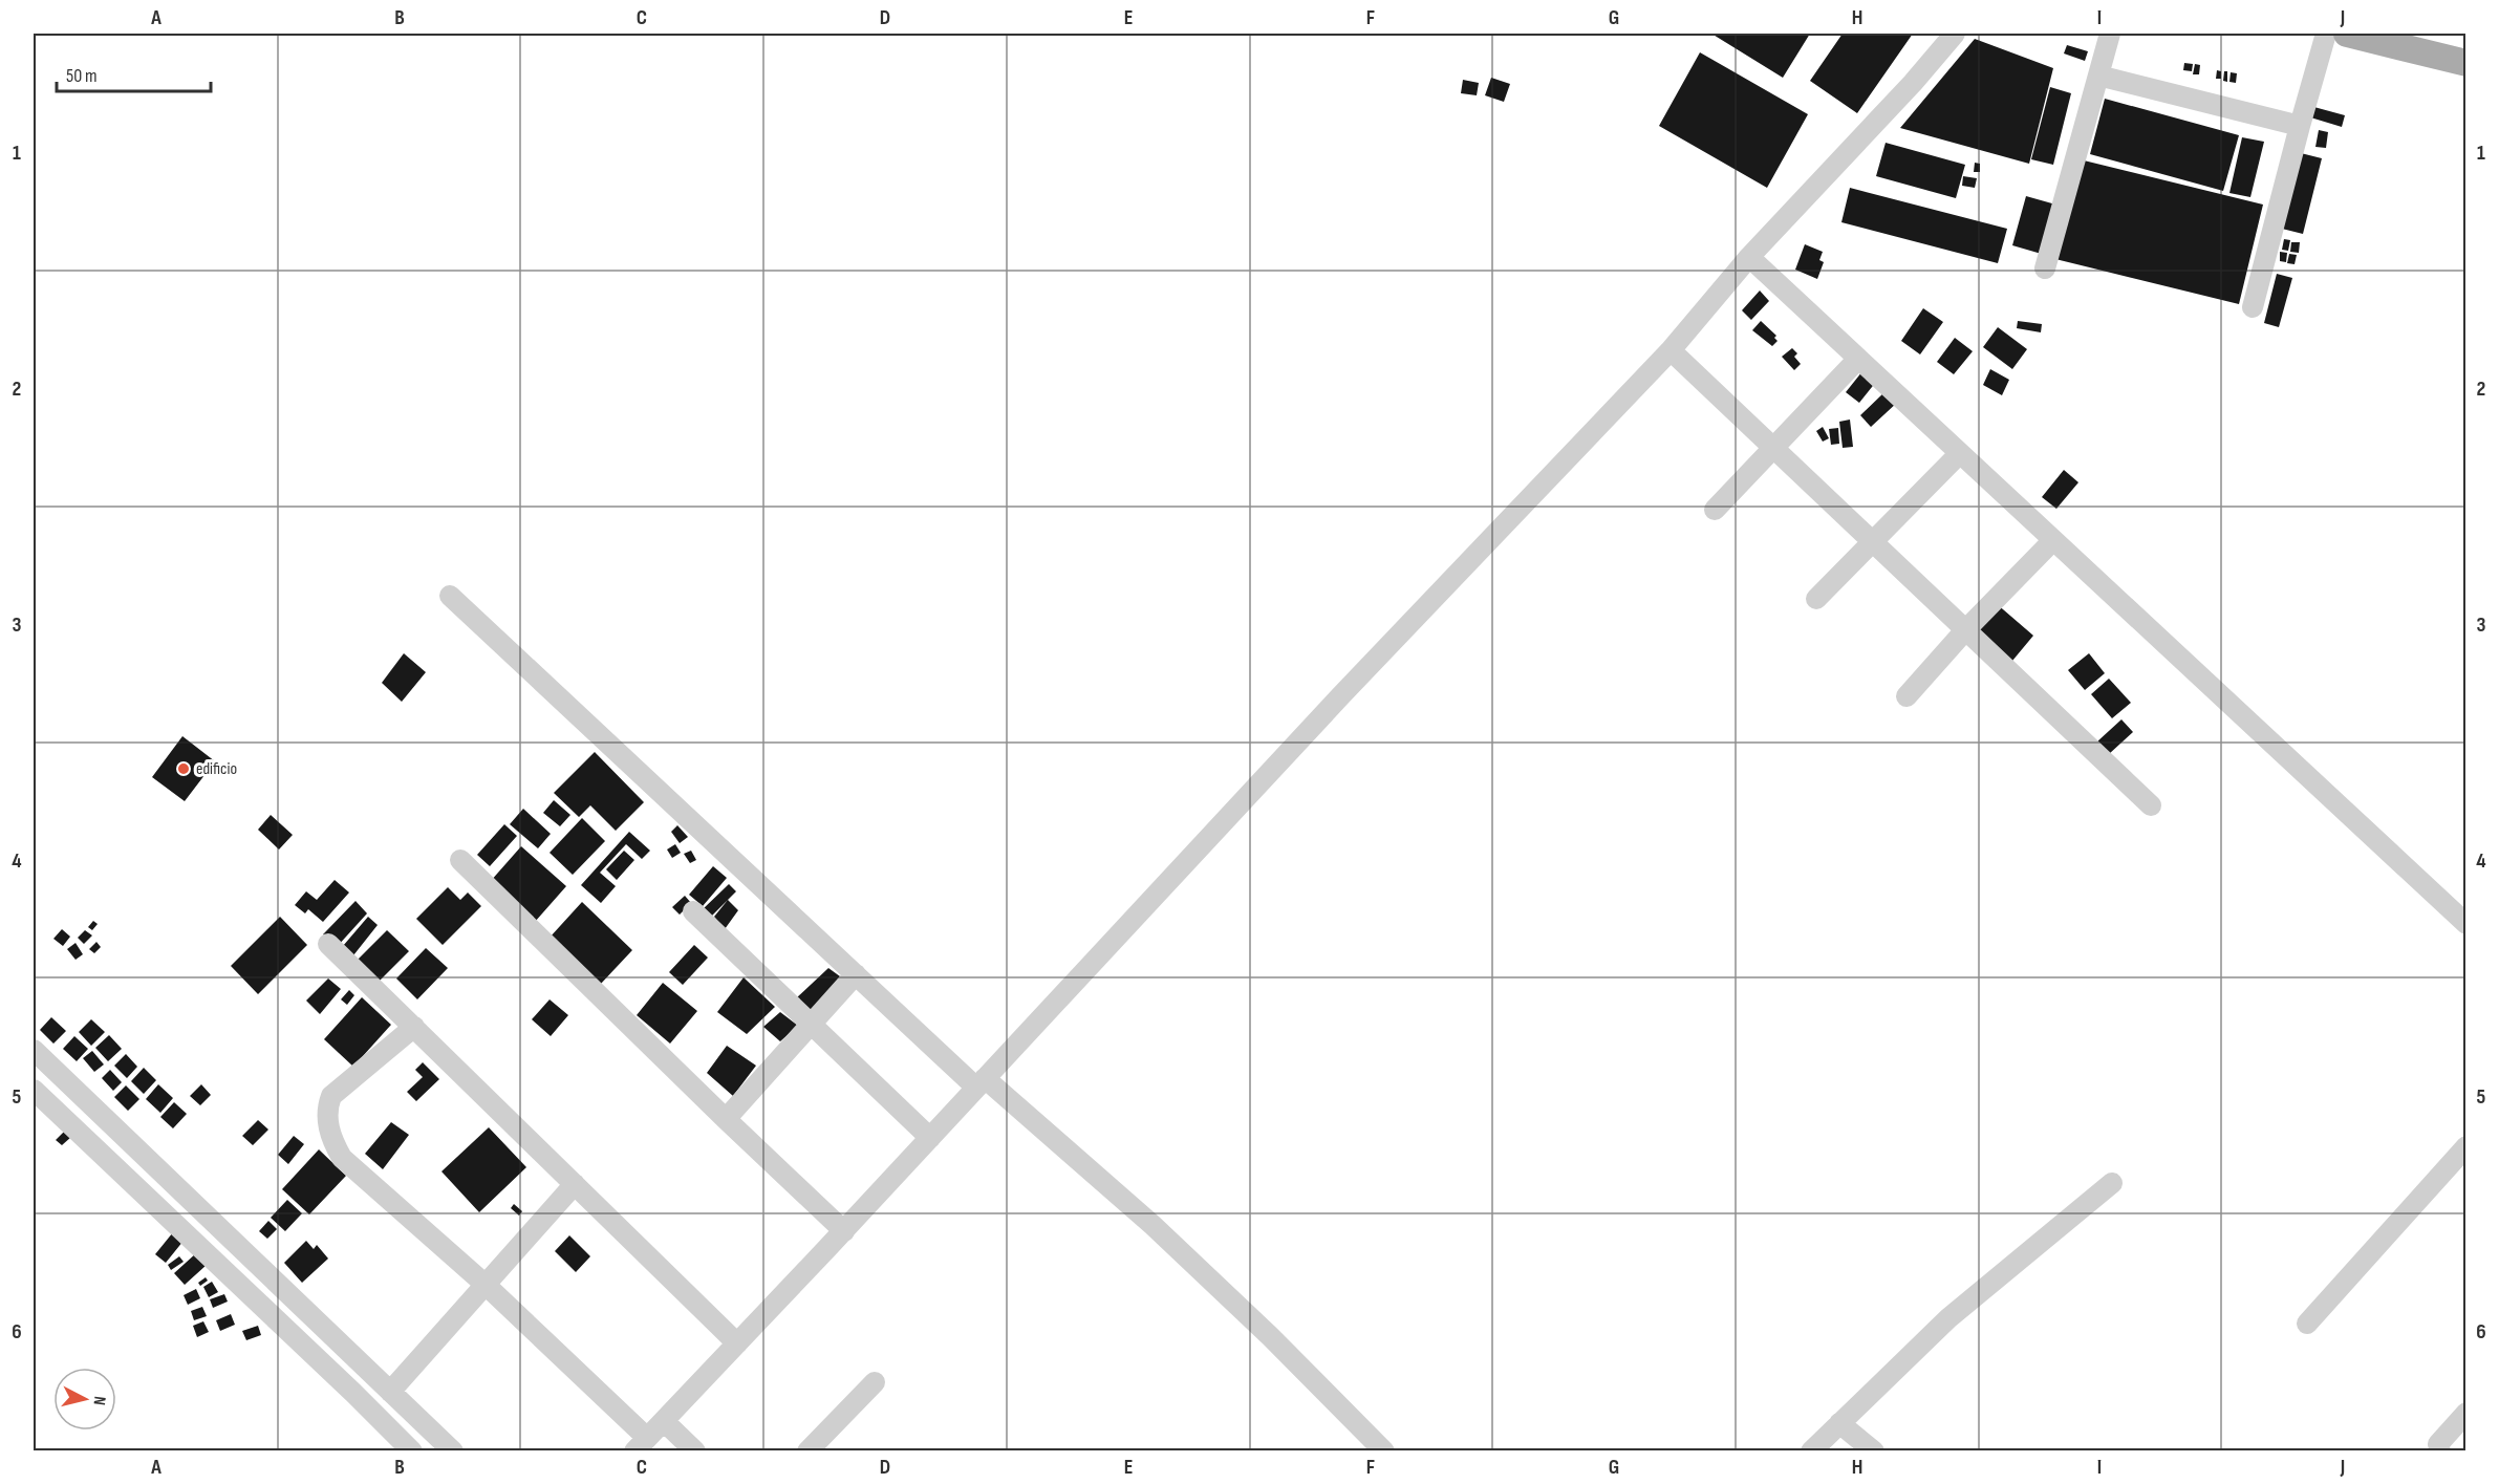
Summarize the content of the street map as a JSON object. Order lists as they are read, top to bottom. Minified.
{"places":["edificio"],"scale_bar":"50 m","north":"right","grid":{"columns":["A","B","C","D","E","F","G","H","I","J"],"rows":["1","2","3","4","5","6"]}}
